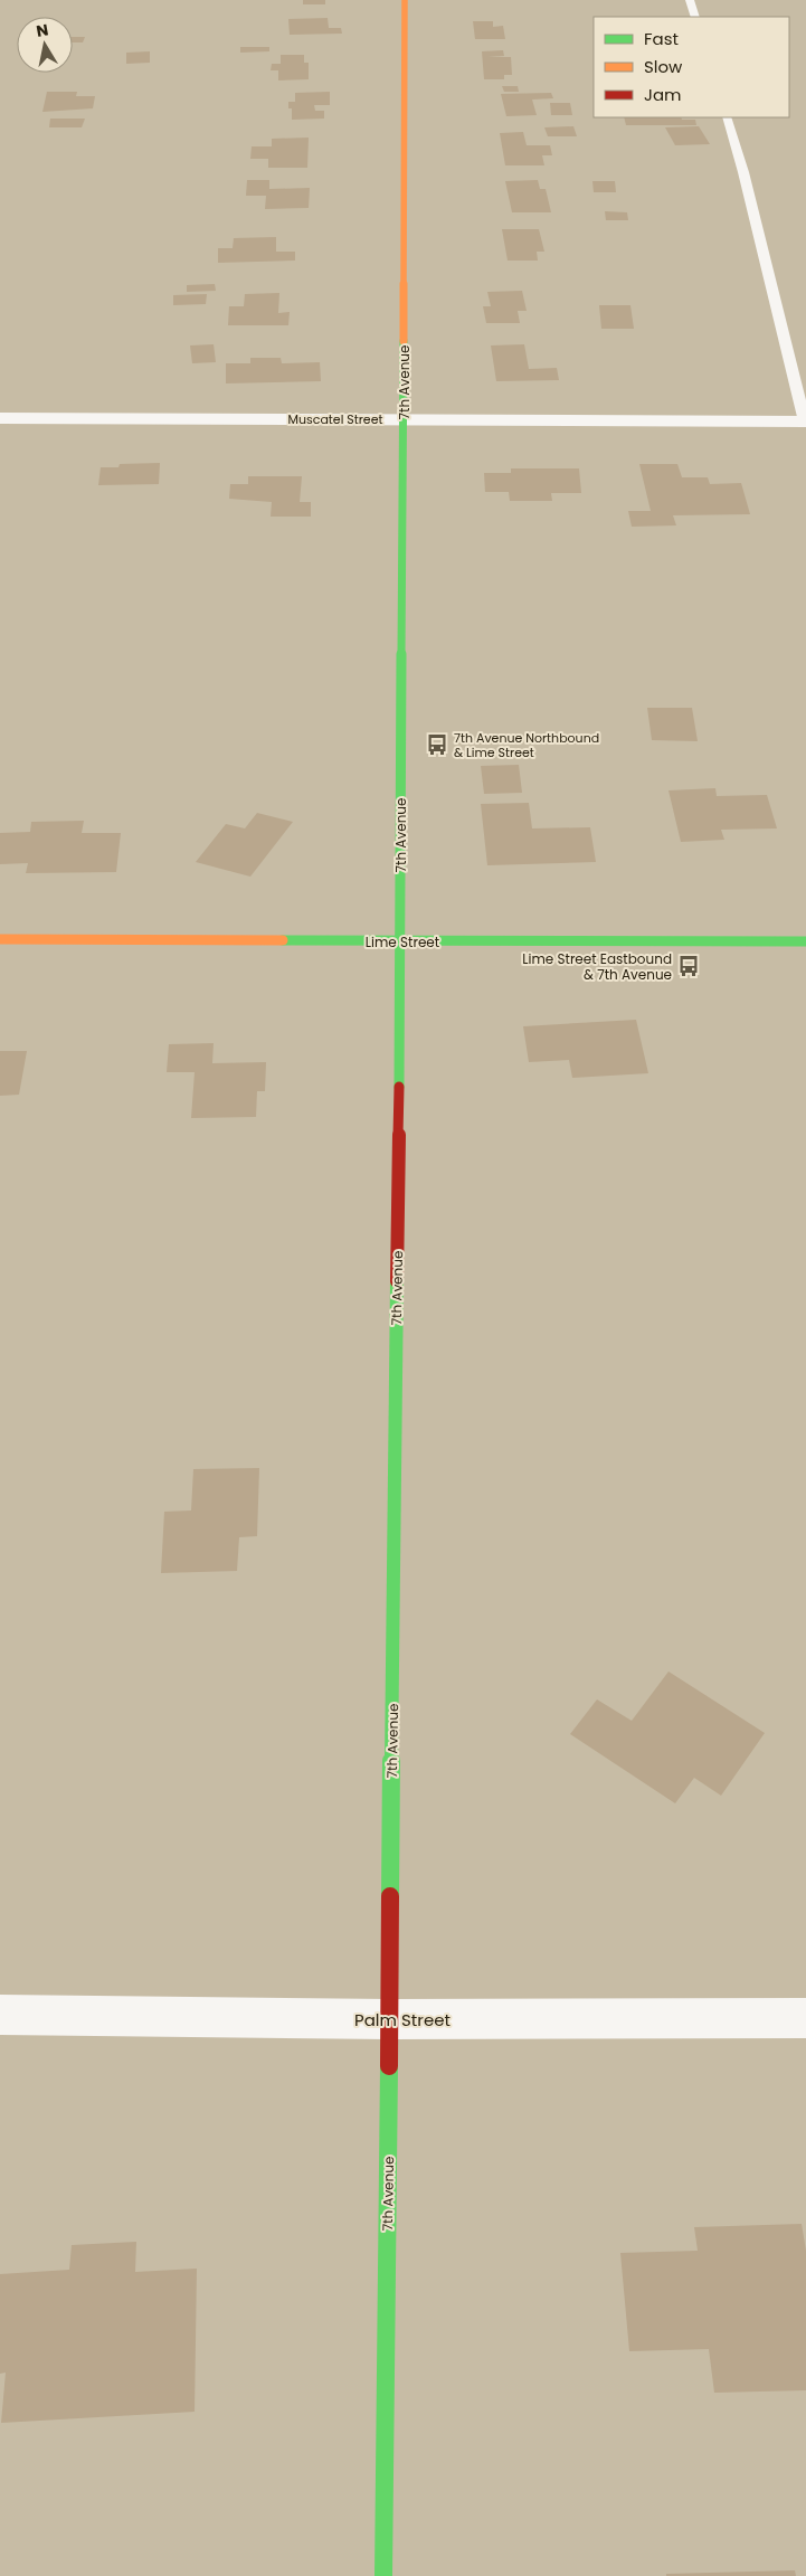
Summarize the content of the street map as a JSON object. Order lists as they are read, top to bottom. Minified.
{"streets":{"street":["7th Avenue","Muscatel Street","Lime Street","Palm Street"]},"crossings":[["7th Avenue","Muscatel Street"],["7th Avenue","Lime Street"],["7th Avenue","Palm Street"]],"places":{"bus stop":["7th Avenue Northbound & Lime Street","Lime Street Eastbound & 7th Avenue"]},"legend":["Fast","Slow","Jam"],"north":"top"}
